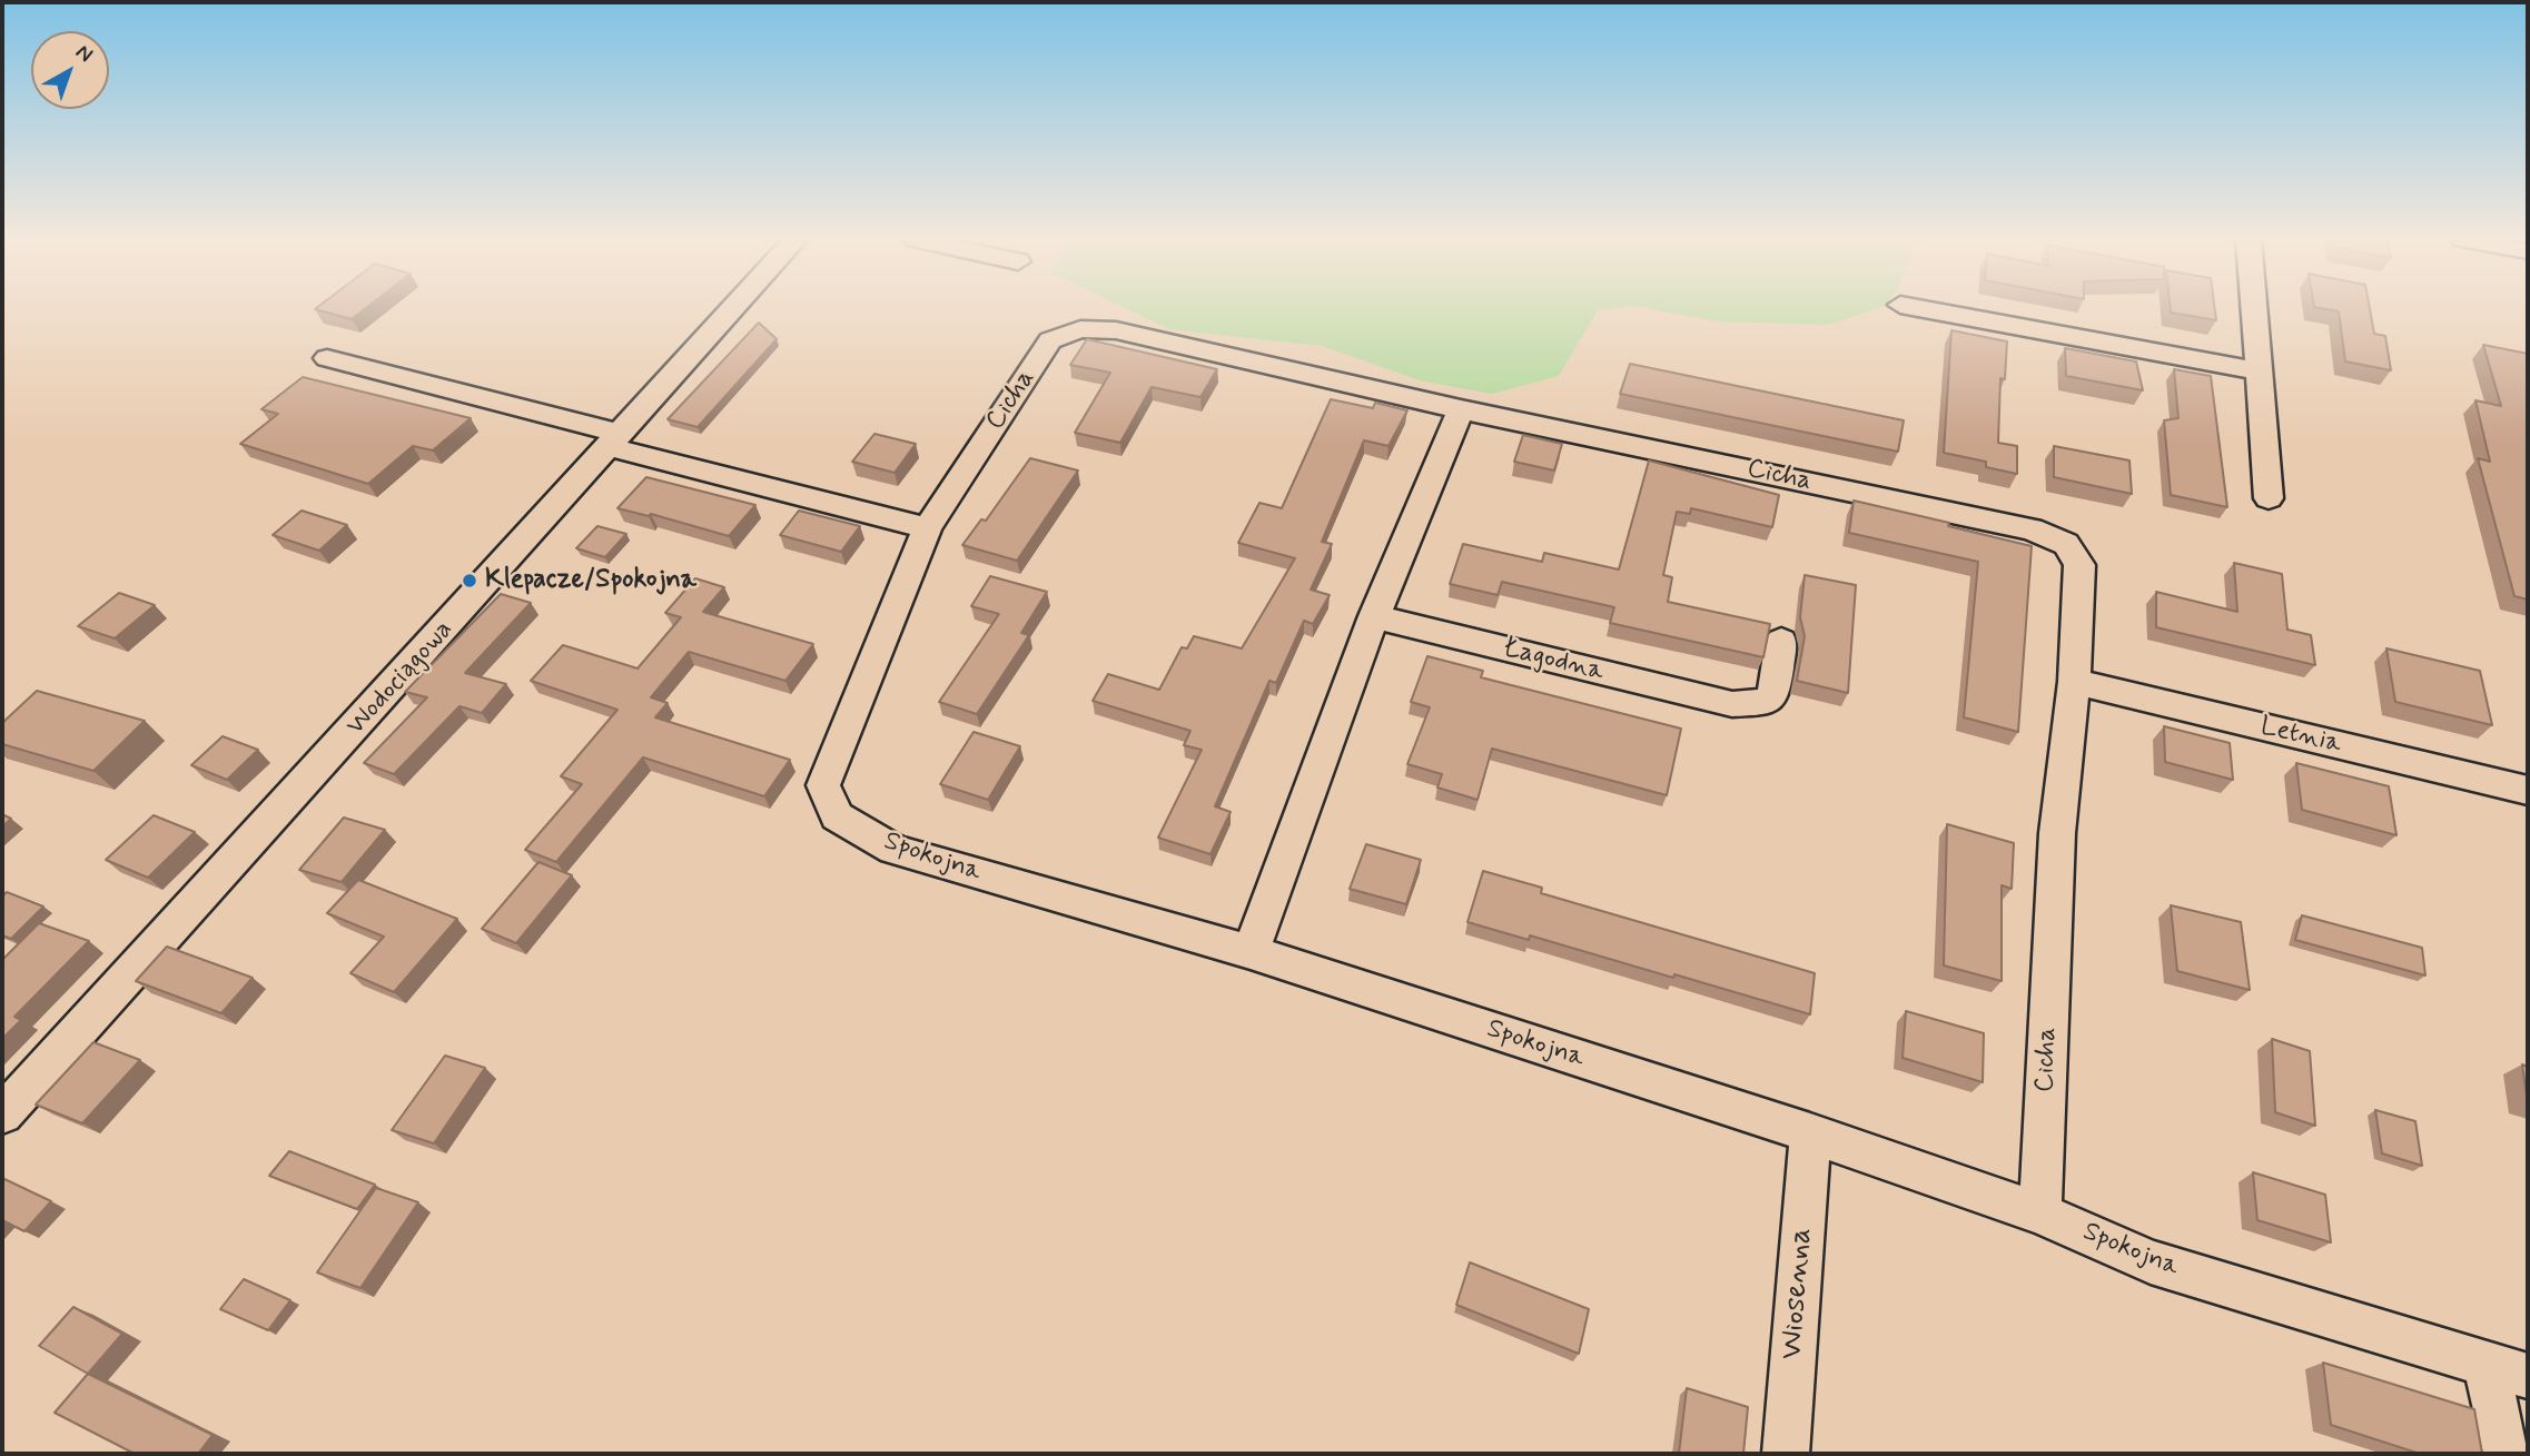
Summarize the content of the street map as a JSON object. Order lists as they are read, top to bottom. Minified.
{"streets":{"street":["Cicha","Łagodna","Wodociągowa","Letnia","Spokojna","Wiosenna"]},"crossings":[["Cicha","Letnia"],["Cicha","Spokojna"],["Spokojna","Wiosenna"]],"places":["Klepacze/Spokojna"],"north":"top right"}
